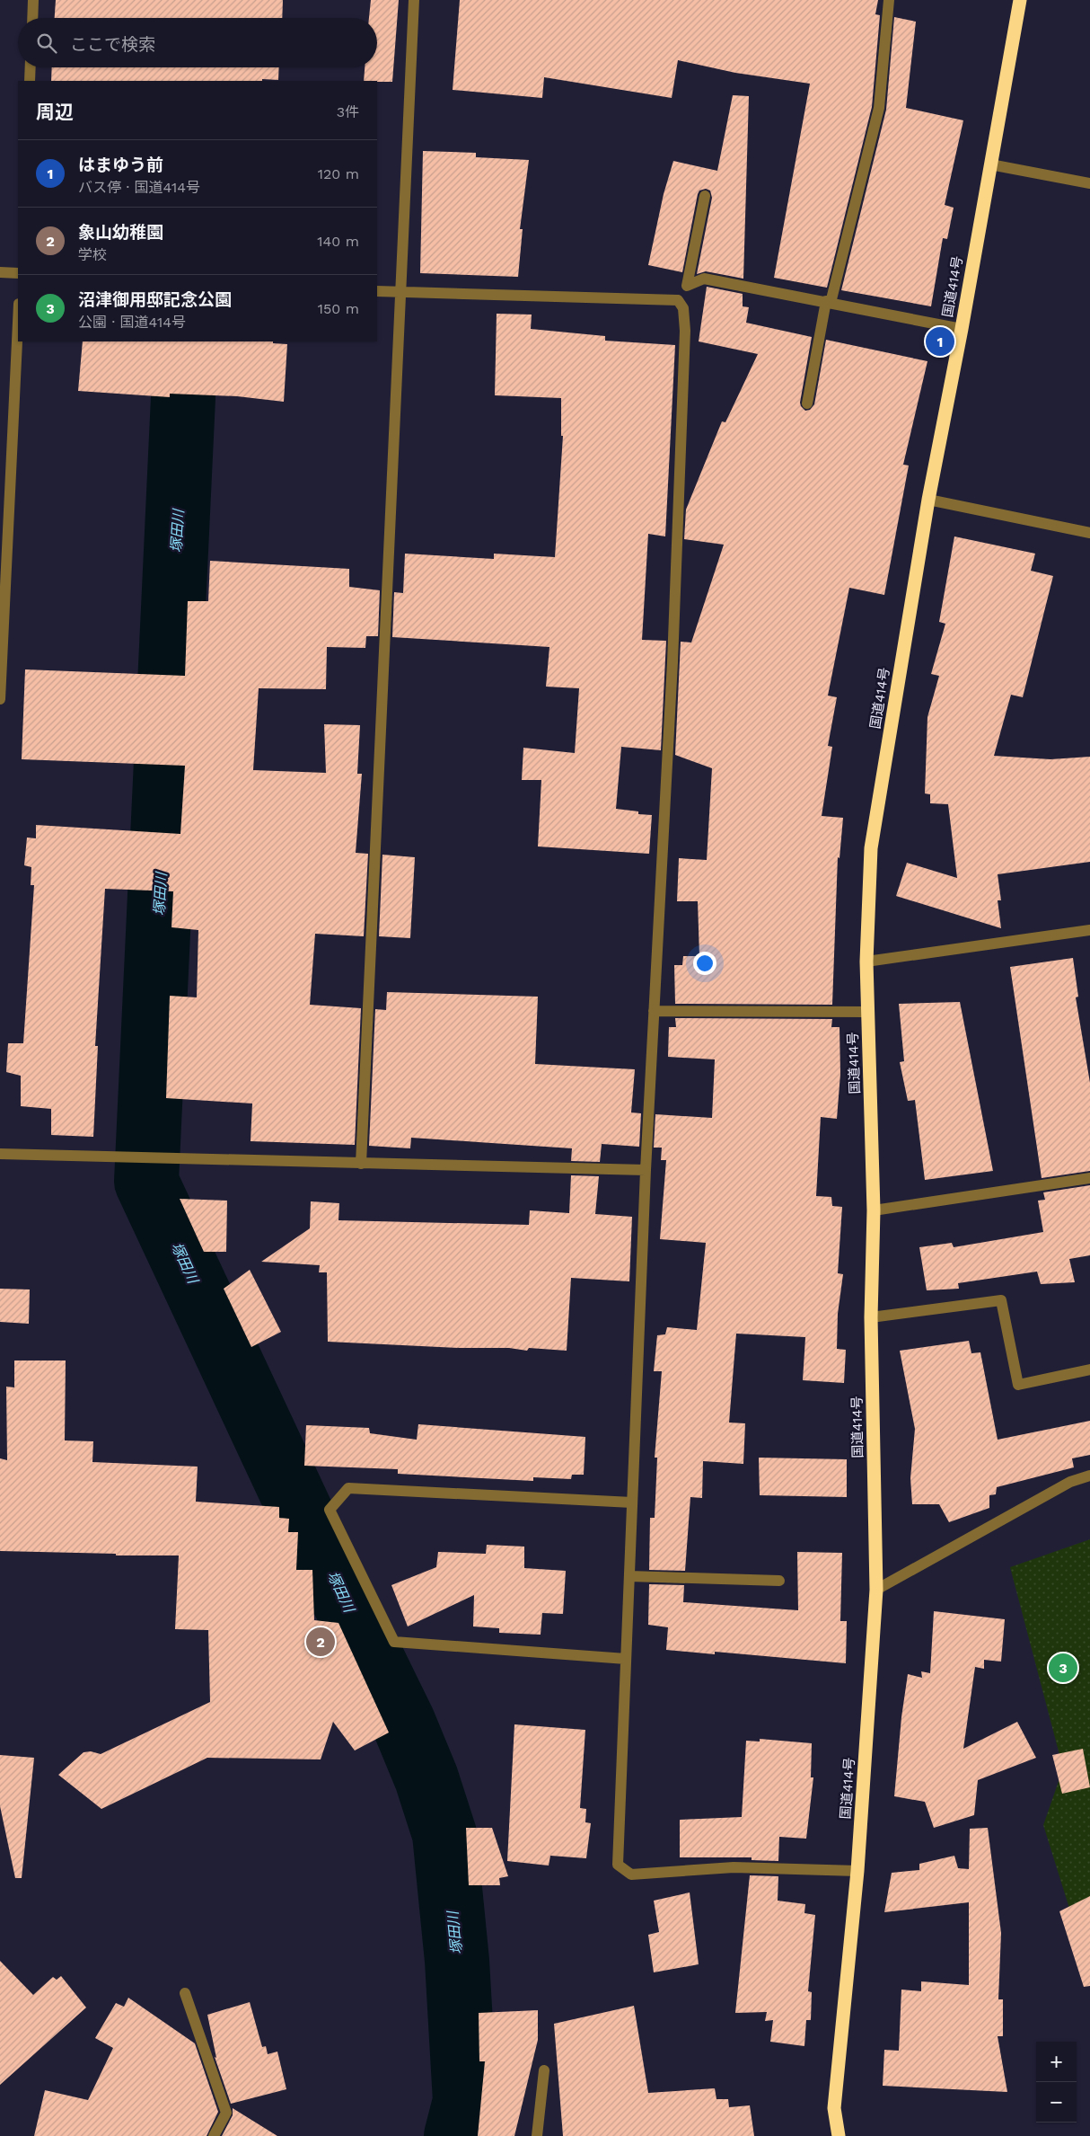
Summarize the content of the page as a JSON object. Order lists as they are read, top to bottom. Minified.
{"streets":{"highway":["国道414号"]},"water":["塚田川"],"page":{"search":"ここで検索","heading":["周辺","3件"],"list":[{"mark":"1","name":"はまゆう前","note":"バス停 · 国道414号","value":"120 m"},{"mark":"2","name":"象山幼稚園","note":"学校","value":"140 m"},{"mark":"3","name":"沼津御用邸記念公園","note":"公園 · 国道414号","value":"150 m"}],"pins":["1","2","3"],"map_buttons":["+","−"]}}
